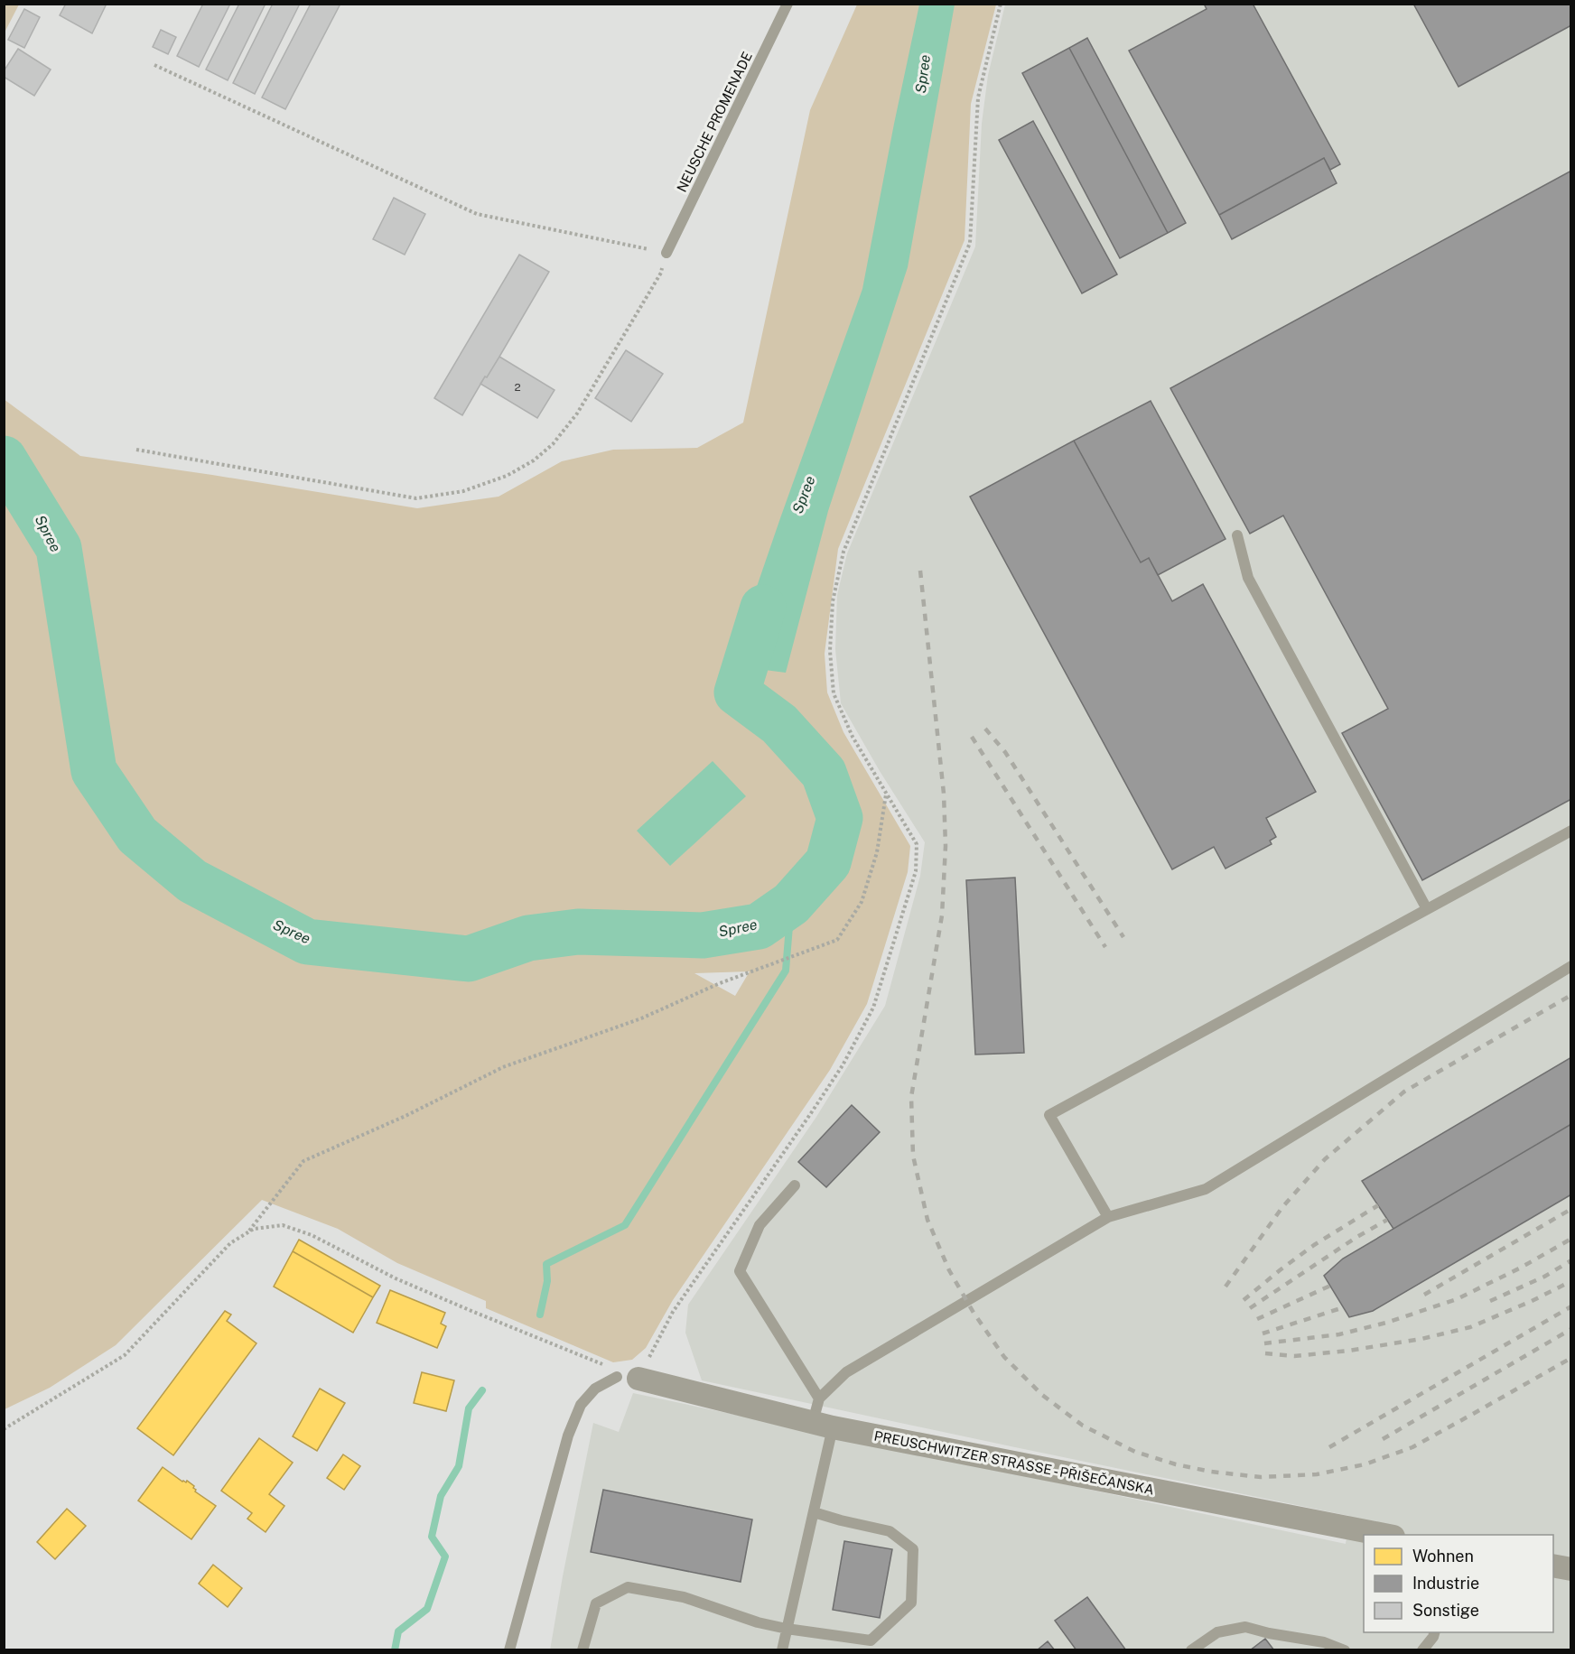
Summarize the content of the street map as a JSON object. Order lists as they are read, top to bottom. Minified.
{"streets":{"street":["PREUSCHWITZER STRASSE - PŘIŠEČANSKA"],"lane":["NEUSCHE PROMENADE"]},"water":["Spree"],"house_numbers":["2"],"legend":["Wohnen","Industrie","Sonstige"]}
